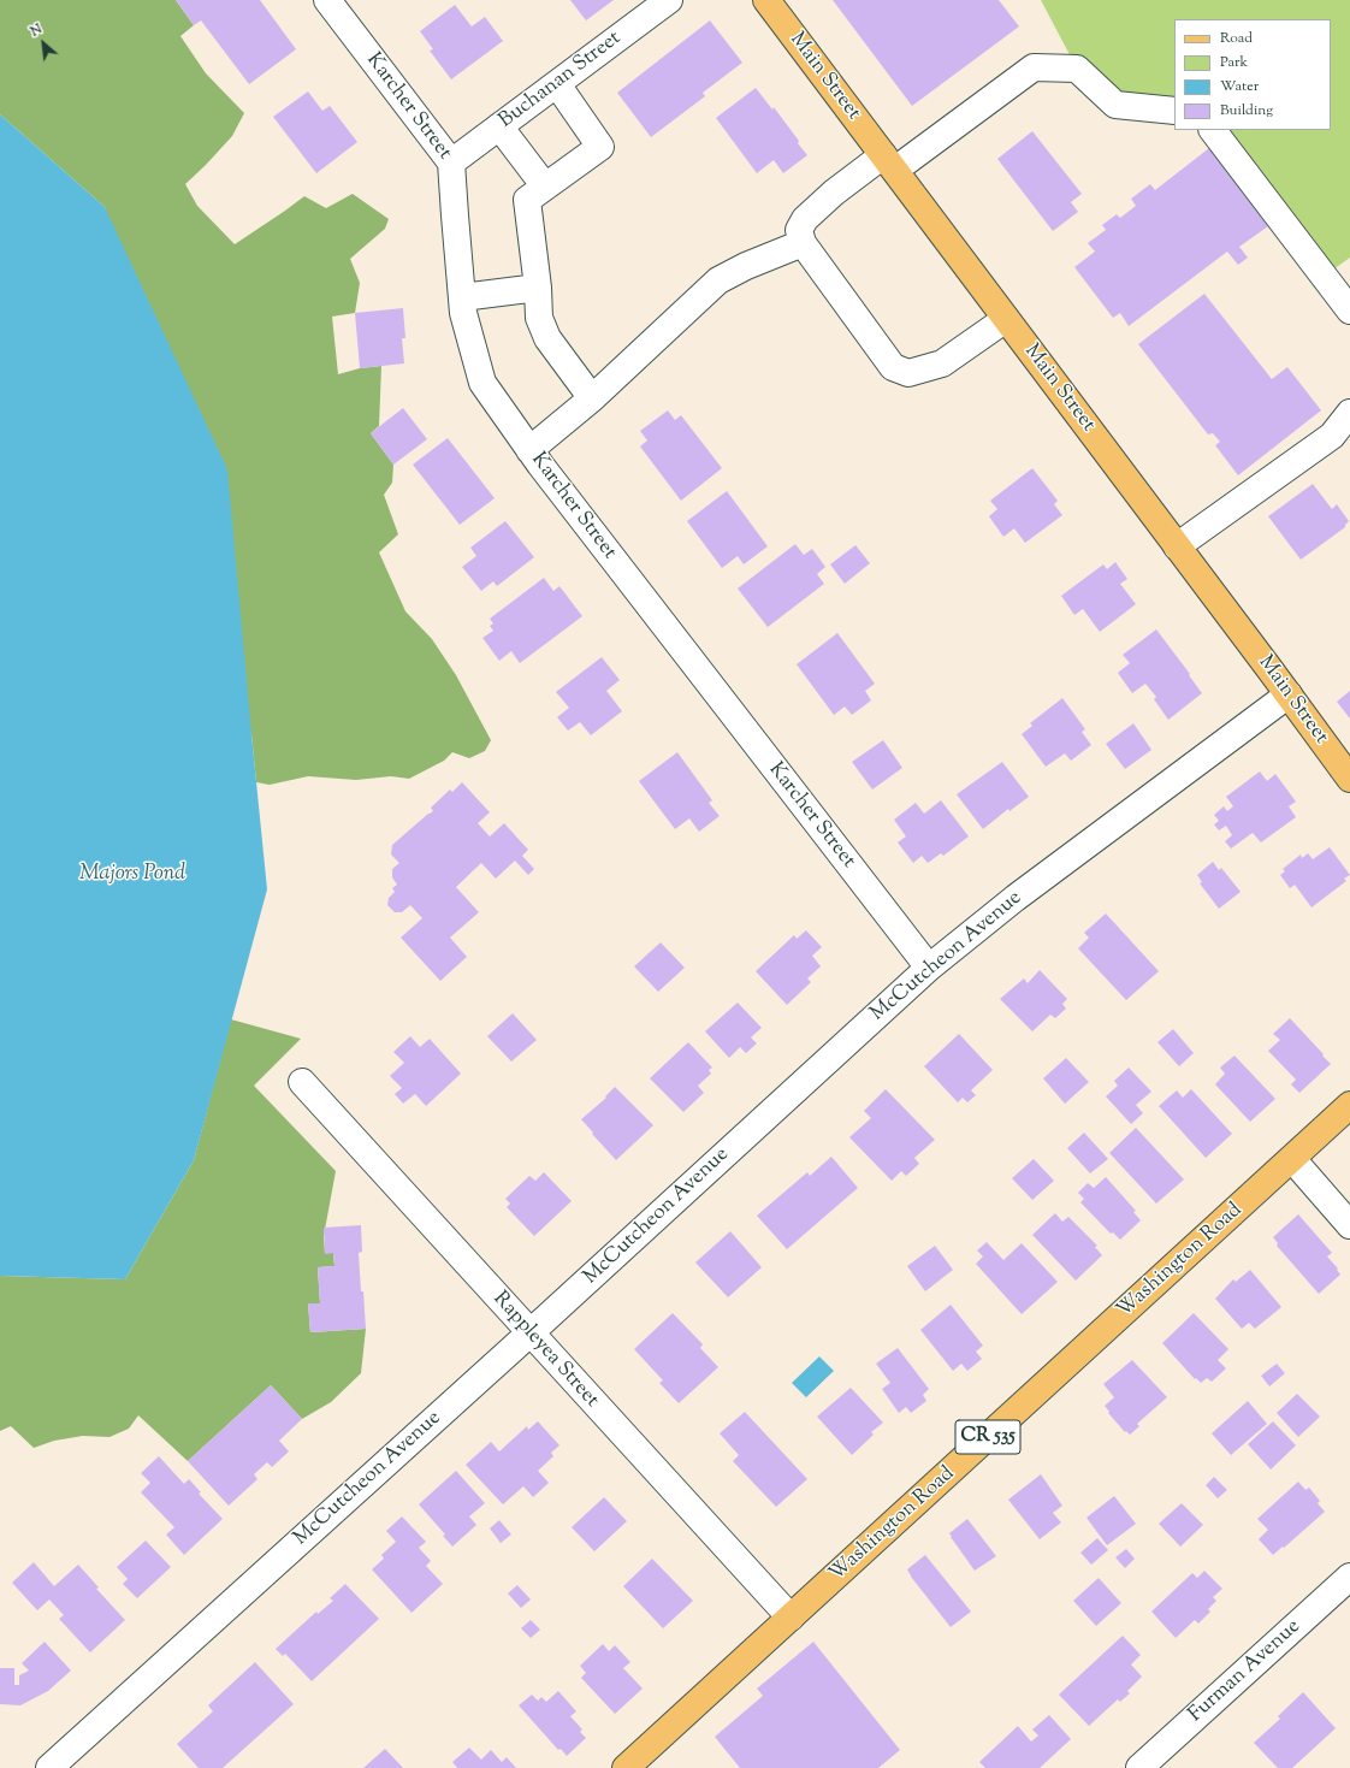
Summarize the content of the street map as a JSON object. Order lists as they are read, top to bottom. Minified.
{"streets":{"main road":["Main Street","Washington Road","CR 535"],"street":["Buchanan Street","Karcher Street","McCutcheon Avenue","Rappleyea Street","Furman Avenue"]},"crossings":[["Main Street","McCutcheon Avenue"],["Buchanan Street","Karcher Street"],["Karcher Street","McCutcheon Avenue"],["McCutcheon Avenue","Rappleyea Street"],["Washington Road","Rappleyea Street"]],"water":["Majors Pond"],"legend":["Road","Park","Water","Building"],"north":"top left"}
